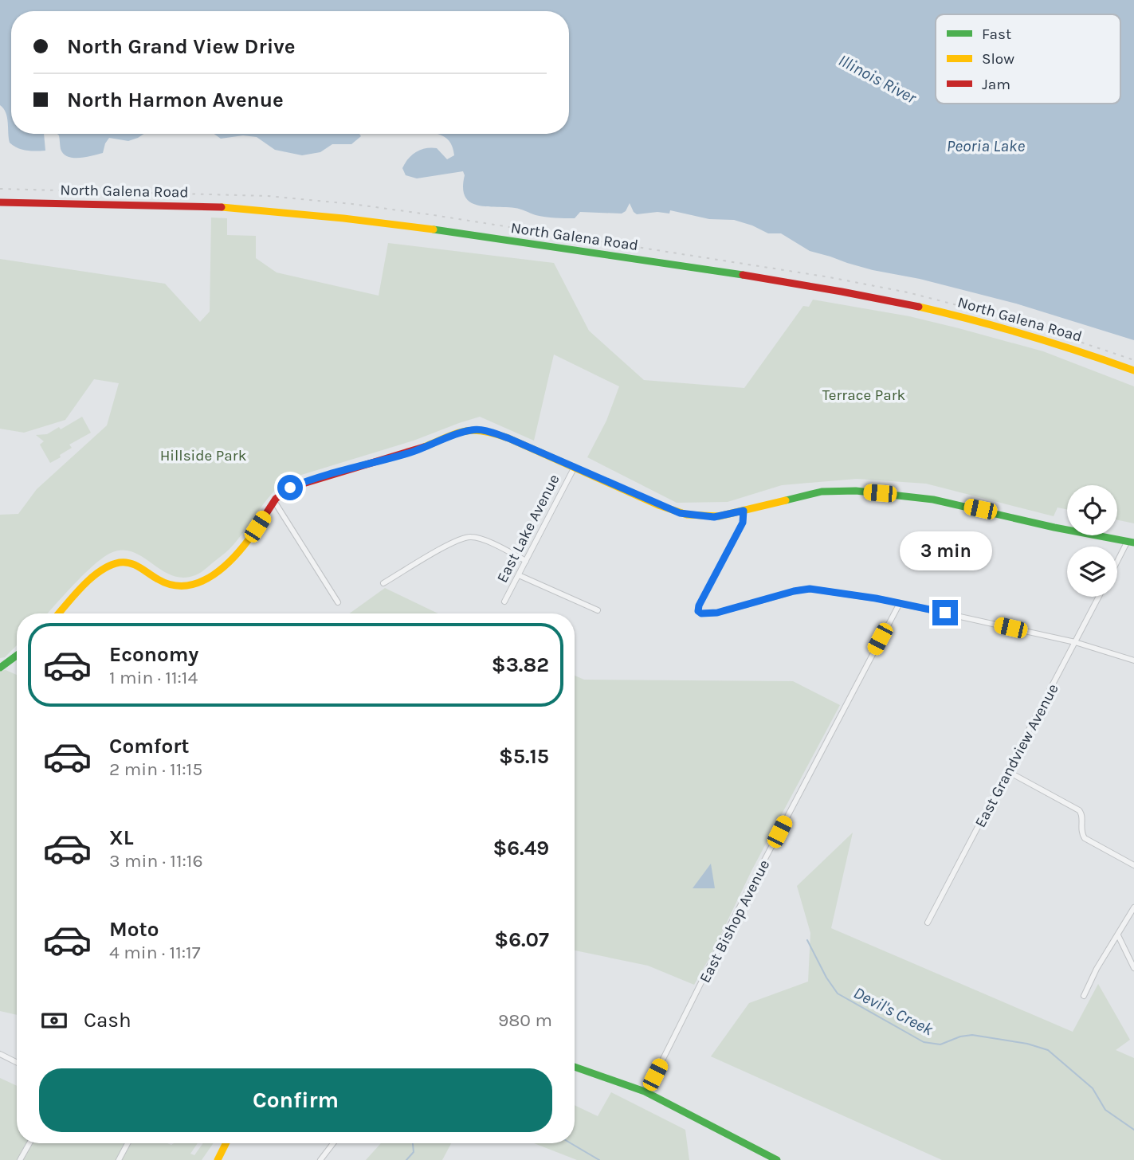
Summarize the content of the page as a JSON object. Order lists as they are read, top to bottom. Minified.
{"streets":{"street":["North Galena Road","East Lake Avenue","East Grandview Avenue","East Bishop Avenue"]},"water":["Illinois River","Peoria Lake","Devil's Creek"],"parks":["Terrace Park","Hillside Park"],"legend":["Fast","Slow","Jam"],"page":{"banner":["North Grand View Drive","North Harmon Avenue"],"bubble":"3 min","list":[{"name":"Economy","note":"1 min · 11:14","value":"$3.82"},{"name":"Comfort","note":"2 min · 11:15","value":"$5.15"},{"name":"XL","note":"3 min · 11:16","value":"$6.49"},{"name":"Moto","note":"4 min · 11:17","value":"$6.07"}],"pay":["Cash","980 m"],"buttons":"Confirm"}}
